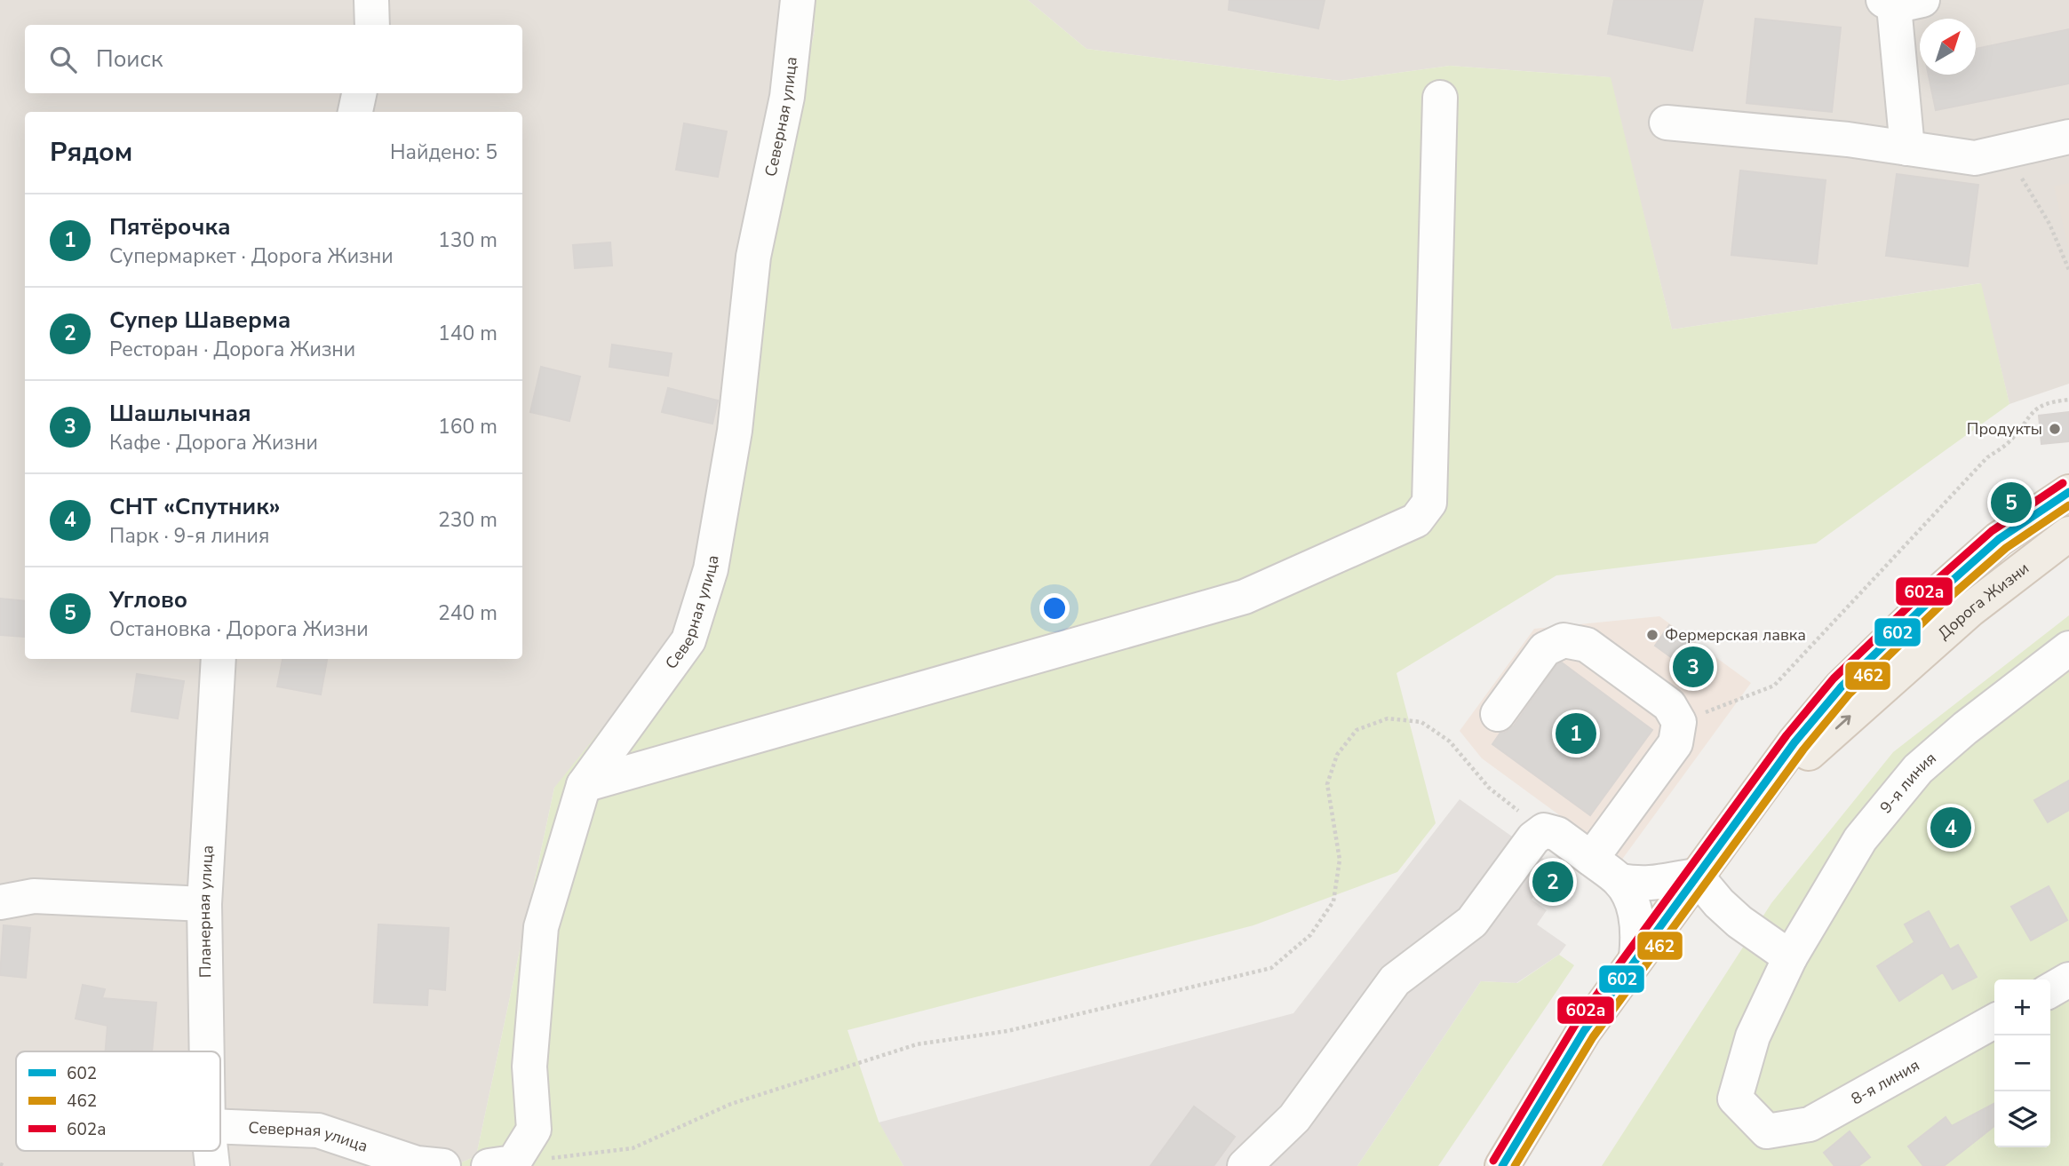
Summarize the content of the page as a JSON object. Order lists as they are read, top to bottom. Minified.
{"streets":{"main road":["Дорога Жизни"],"street":["Северная улица","9-я линия","Планерная улица","8-я линия"]},"crossings":[["9-я линия","8-я линия"]],"places":["Продукты","Фермерская лавка"],"lines":["transit line 602а","transit line 602","transit line 462"],"legend":["602","462","602а"],"north":"top right","page":{"search":"Поиск","heading":["Рядом","Найдено: 5"],"list":[{"mark":"1","name":"Пятёрочка","note":"Супермаркет · Дорога Жизни","value":"130 m"},{"mark":"2","name":"Супер Шаверма","note":"Ресторан · Дорога Жизни","value":"140 m"},{"mark":"3","name":"Шашлычная","note":"Кафе · Дорога Жизни","value":"160 m"},{"mark":"4","name":"СНТ «Спутник»","note":"Парк · 9-я линия","value":"230 m"},{"mark":"5","name":"Углово","note":"Остановка · Дорога Жизни","value":"240 m"}],"pins":["5","3","1","4","2"],"map_buttons":["+","−"]}}
